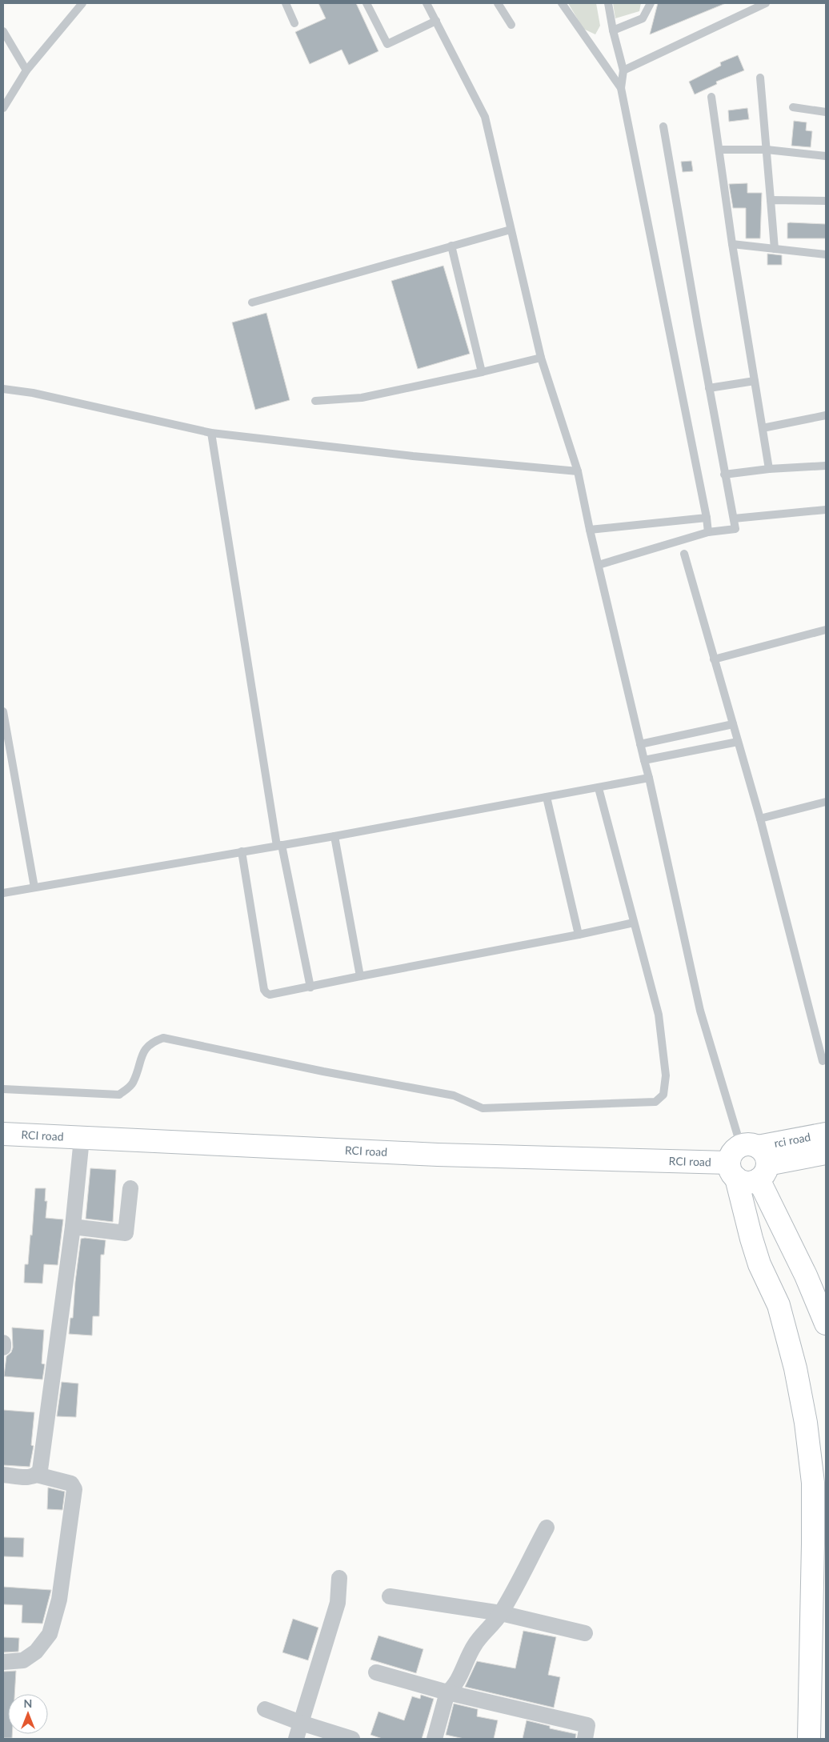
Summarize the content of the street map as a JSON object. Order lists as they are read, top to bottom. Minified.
{"streets":{"main road":["RCI road","rci road"]},"crossings":[["RCI road","rci road"]],"north":"top"}
